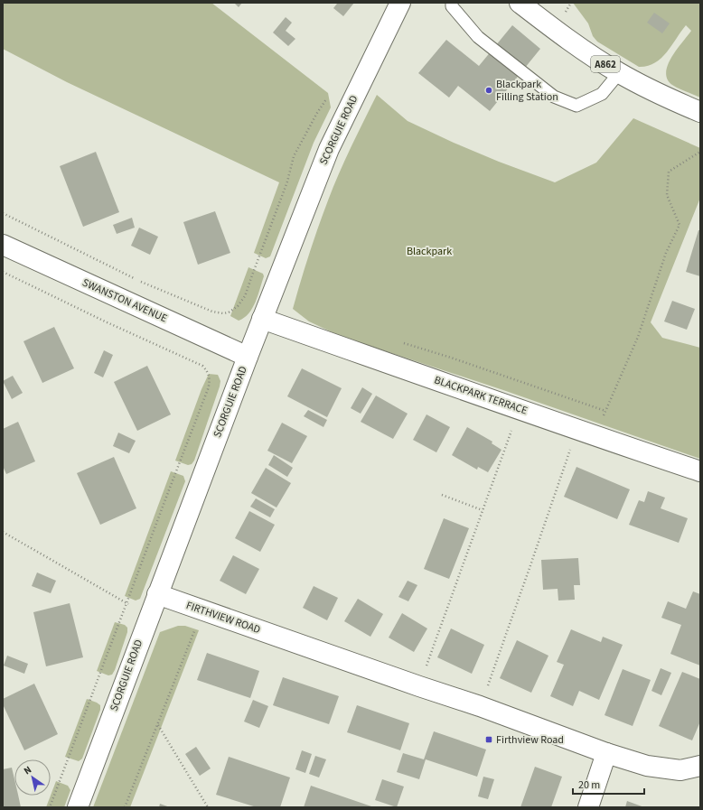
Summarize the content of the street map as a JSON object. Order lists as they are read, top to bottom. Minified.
{"streets":{"street":["A862","SCORGUIE ROAD","SWANSTON AVENUE","BLACKPARK TERRACE","FIRTHVIEW ROAD"]},"crossings":[["SCORGUIE ROAD","SWANSTON AVENUE"],["SCORGUIE ROAD","BLACKPARK TERRACE"],["SCORGUIE ROAD","FIRTHVIEW ROAD"]],"parks":["Blackpark"],"places":{"other":["Blackpark Filling Station"],"transit":["Firthview Road"]},"scale_bar":"20 m","north":"top left"}
